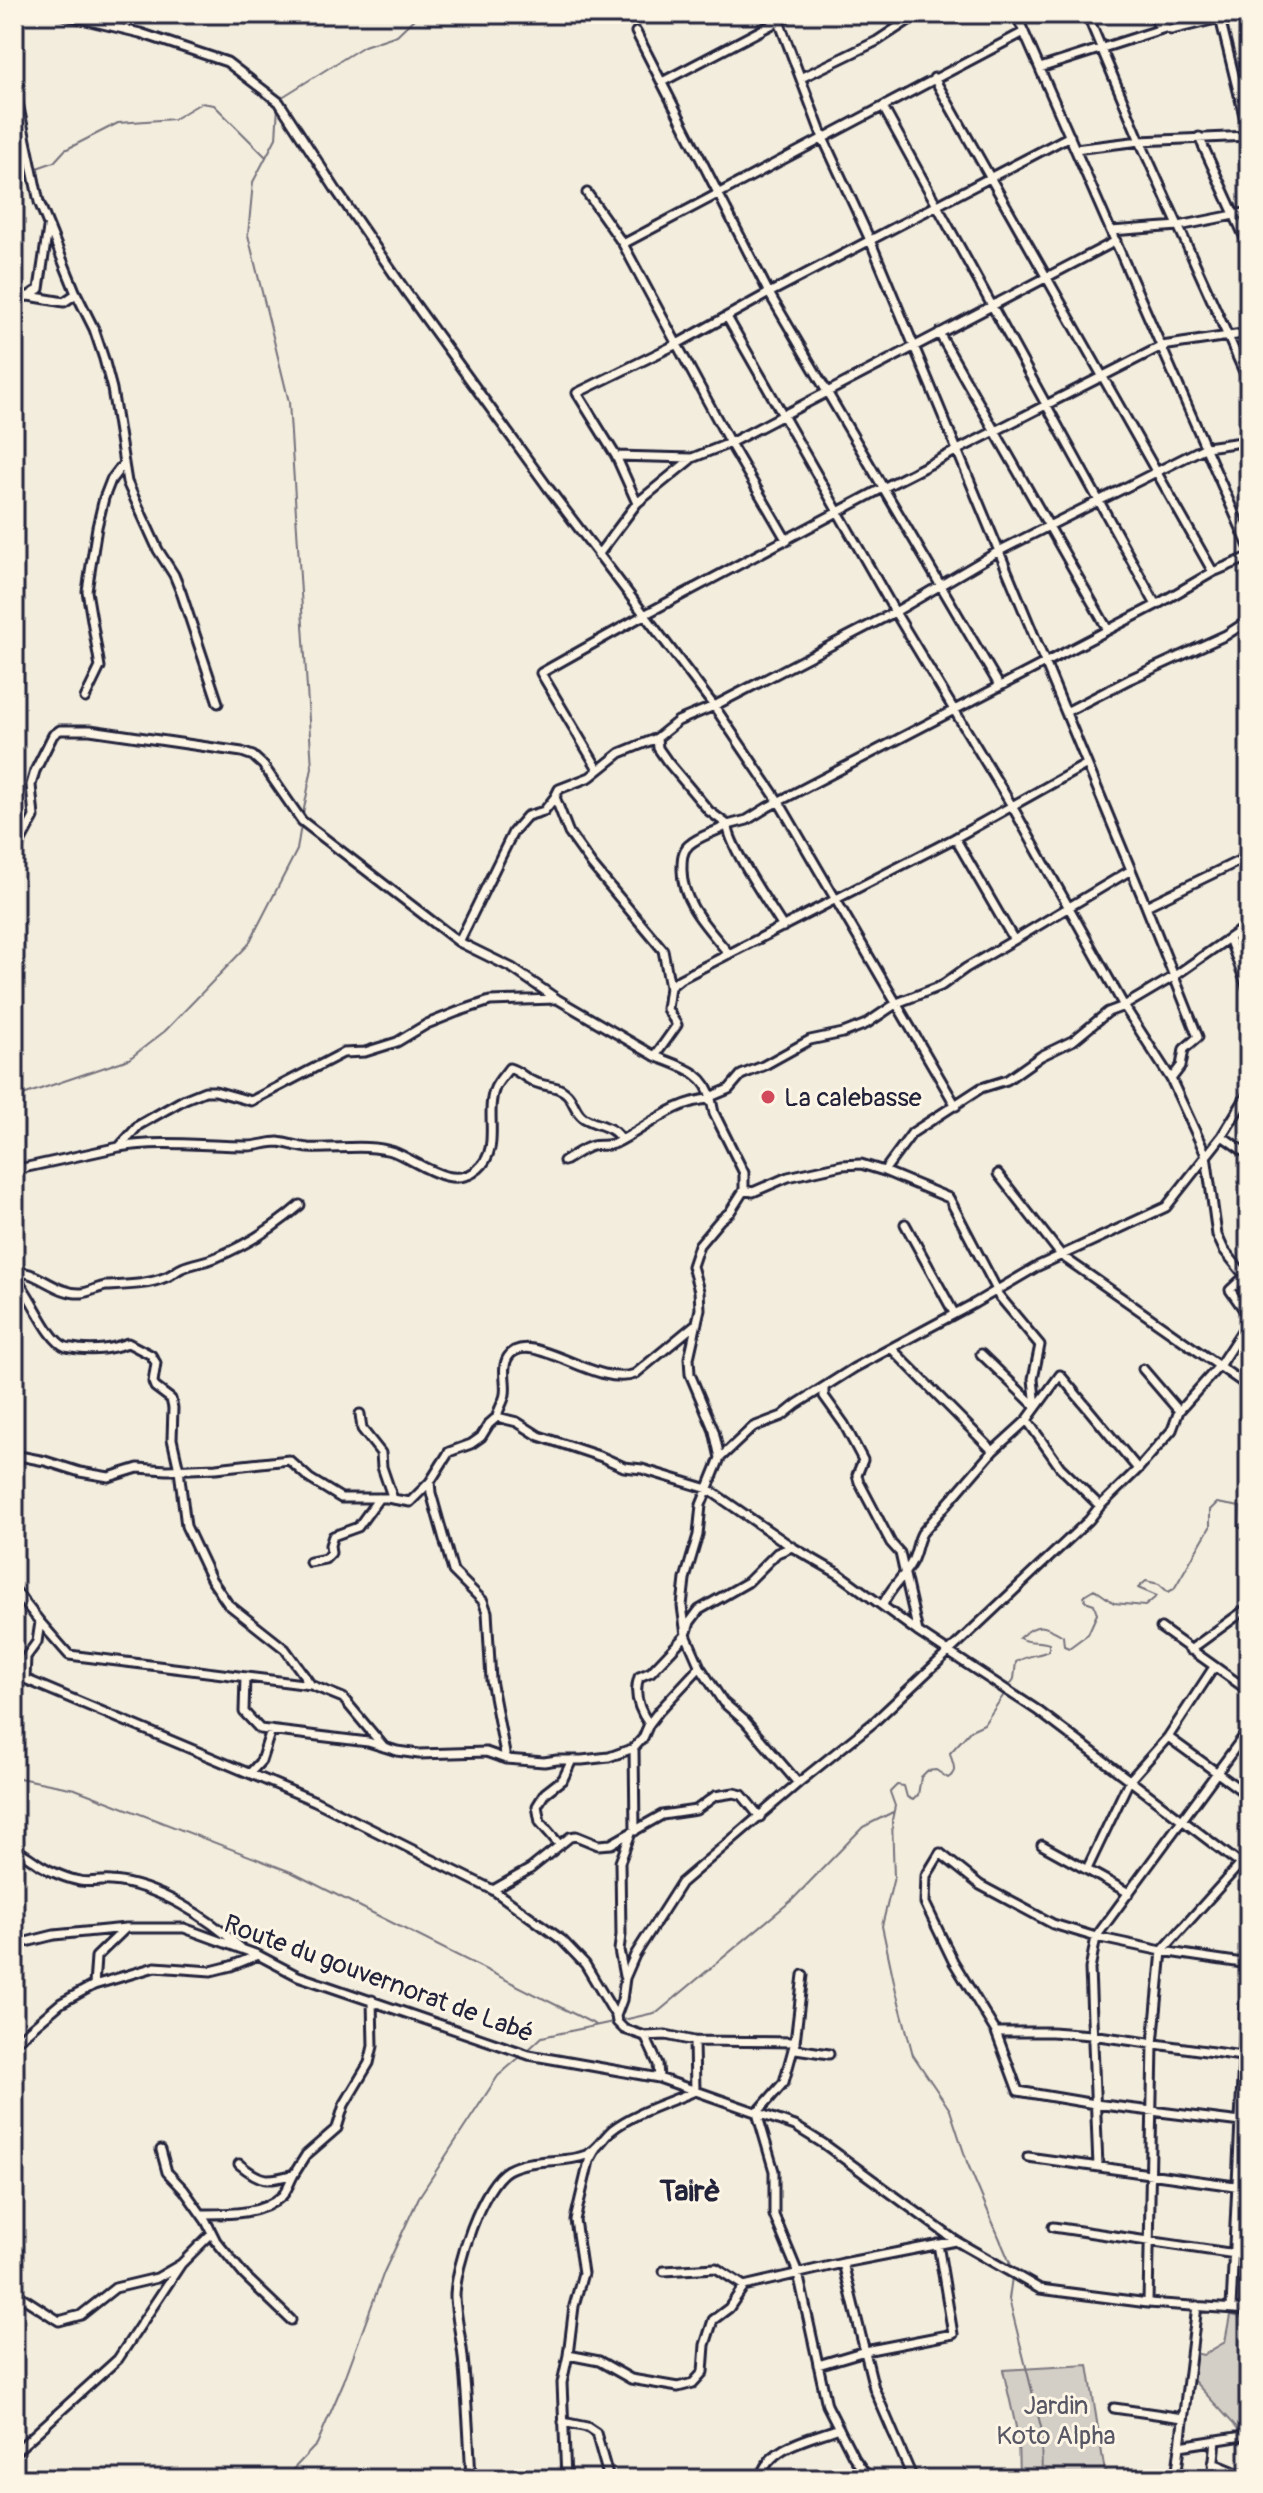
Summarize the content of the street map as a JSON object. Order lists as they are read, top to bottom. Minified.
{"streets":{"street":["Route du gouvernorat de Labé"]},"districts":["Tairè"],"parks":["Jardin Koto Alpha"],"places":["La calebasse"]}
